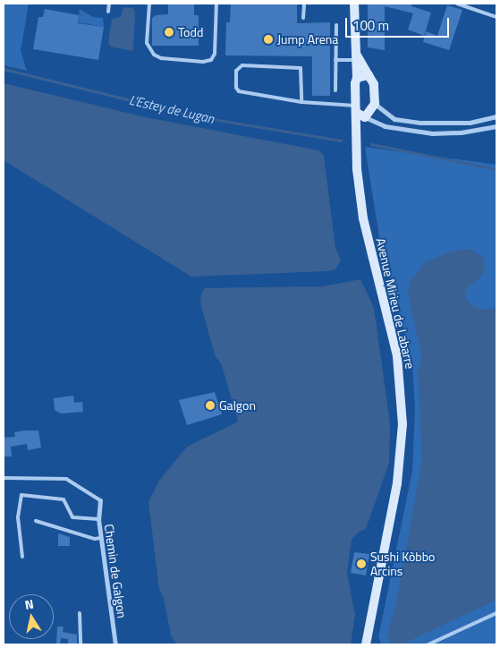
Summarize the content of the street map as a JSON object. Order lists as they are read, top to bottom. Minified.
{"streets":{"main road":["Avenue Mirieu de Labarre"],"street":["Chemin de Galgon"]},"water":["L'Estey de Lugan"],"places":["Todd","Jump Arena","Galgon","Sushi Kòbbo Arcins"],"scale_bar":"100 m","north":"top"}
